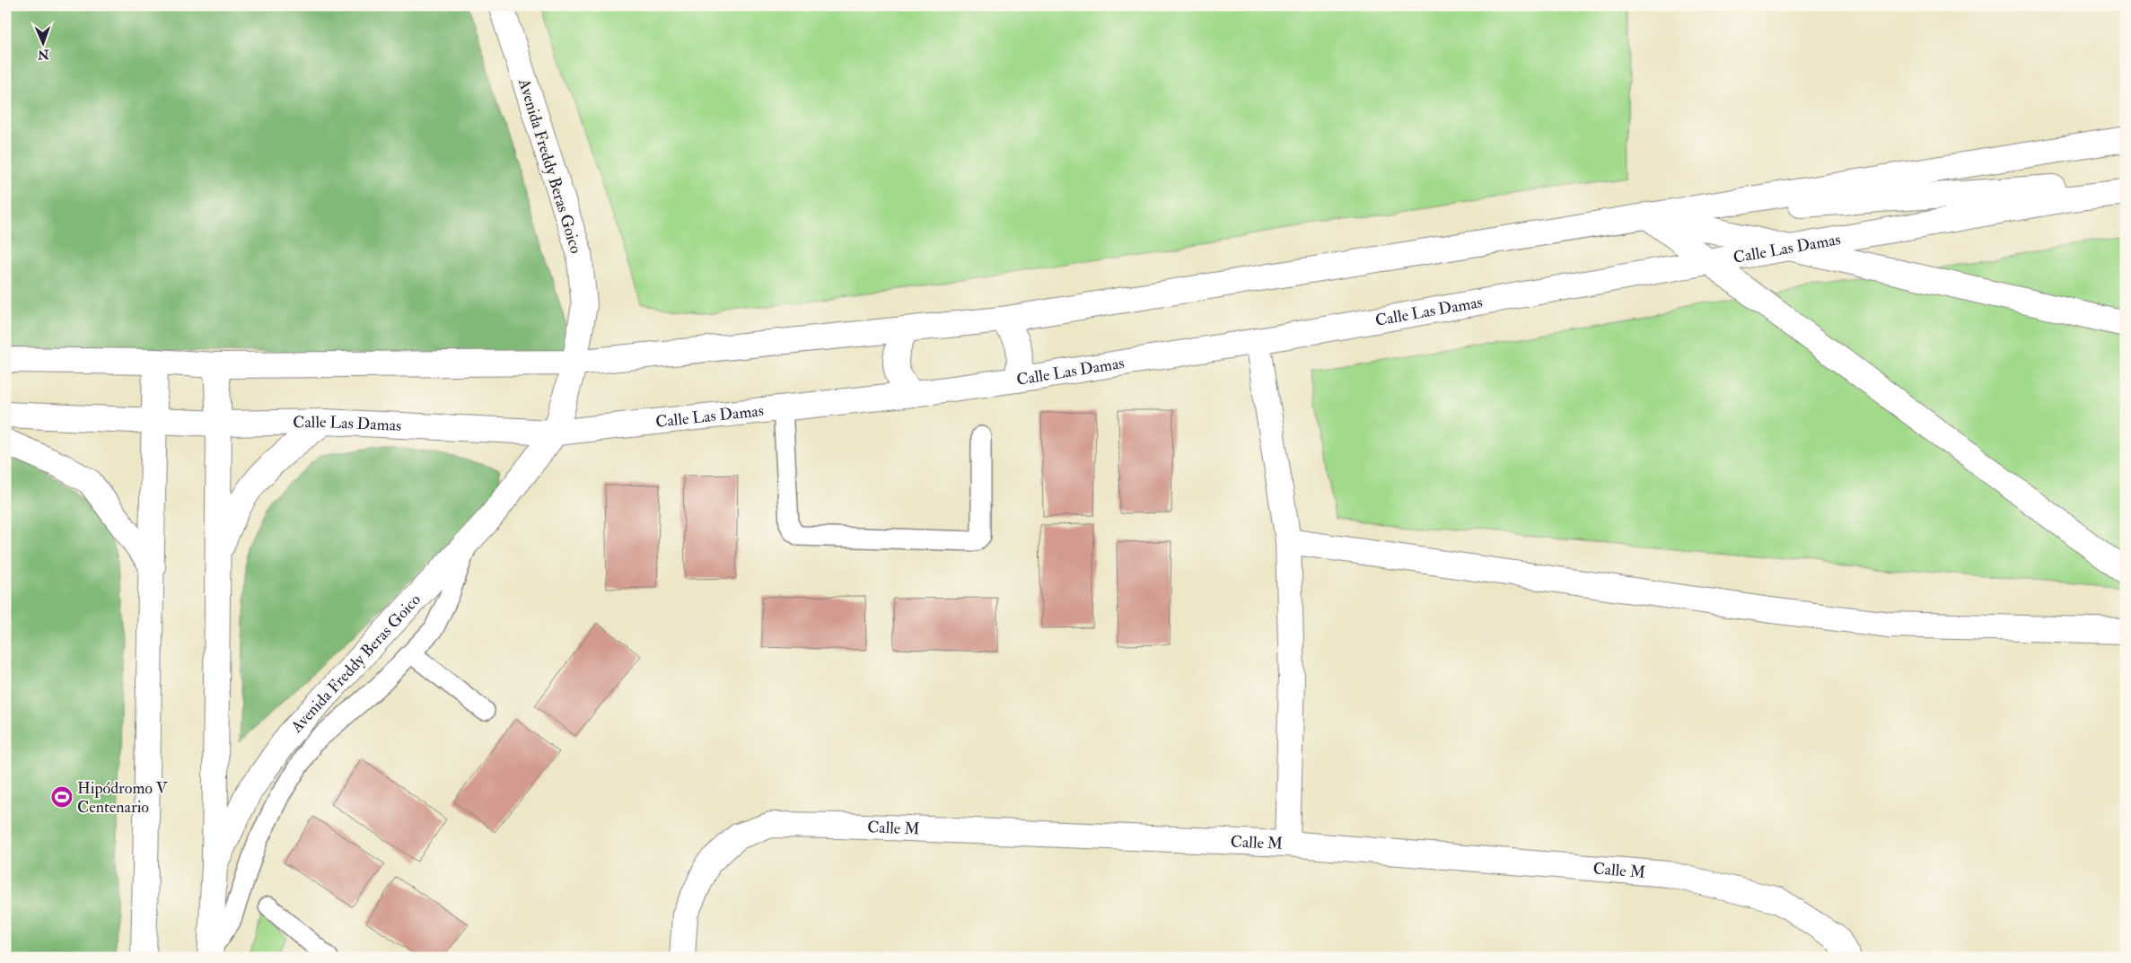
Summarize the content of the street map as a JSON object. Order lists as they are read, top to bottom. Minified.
{"streets":{"street":["Avenida Freddy Beras Goico","Calle Las Damas","Calle M"]},"crossings":[["Avenida Freddy Beras Goico","Calle Las Damas"]],"places":{"sports":["Hipódromo V Centenario"]},"north":"bottom"}
